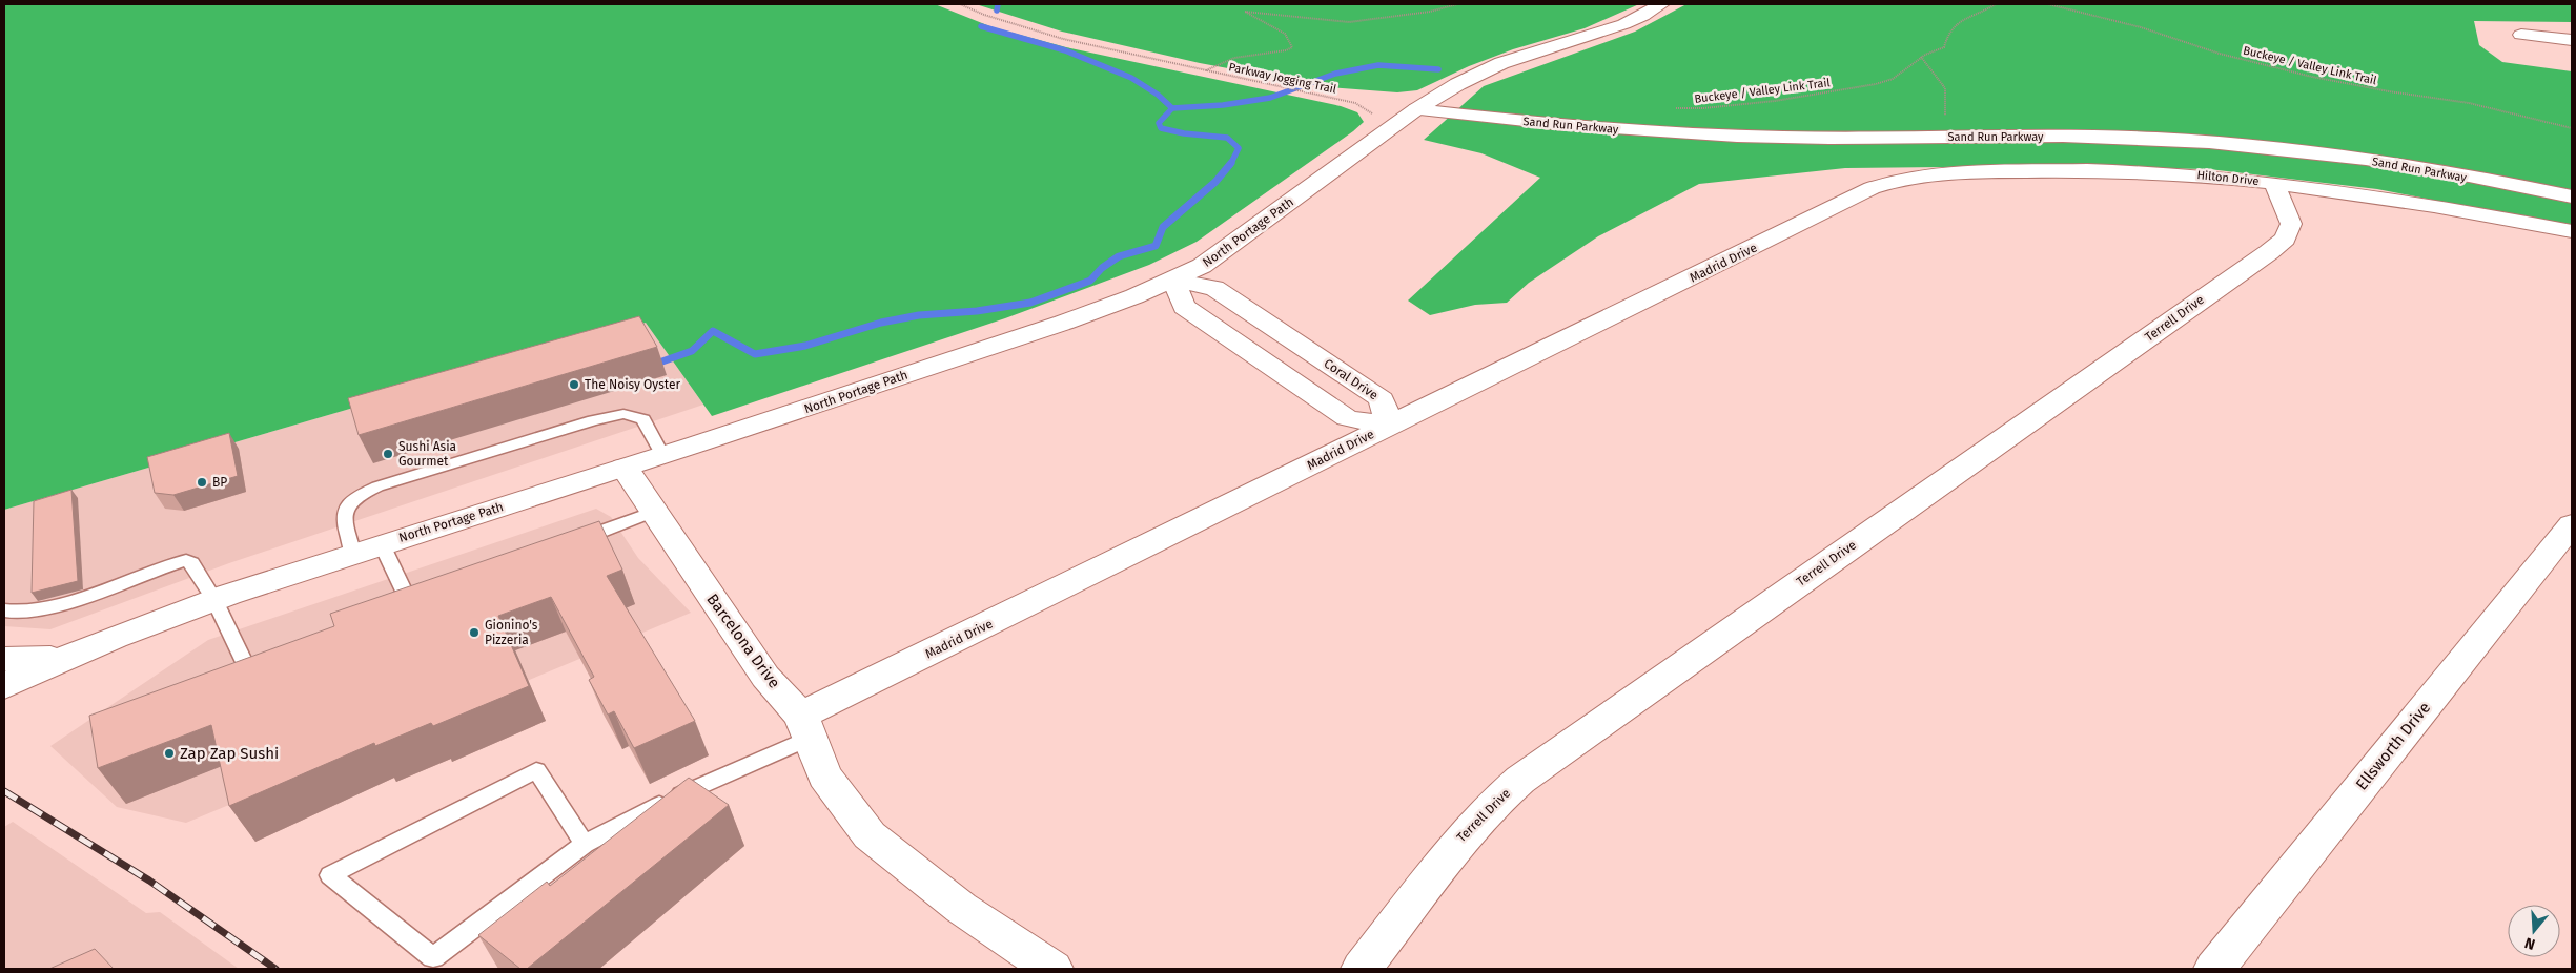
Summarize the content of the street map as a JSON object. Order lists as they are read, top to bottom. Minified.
{"streets":{"street":["Sand Run Parkway","Hilton Drive","North Portage Path","Madrid Drive","Terrell Drive","Coral Drive","Barcelona Drive","Ellsworth Drive"],"path":["Buckeye / Valley Link Trail","Parkway Jogging Trail"]},"crossings":[["Sand Run Parkway","North Portage Path"],["Hilton Drive","Madrid Drive"],["Hilton Drive","Terrell Drive"],["North Portage Path","Coral Drive"],["North Portage Path","Barcelona Drive"],["Madrid Drive","Coral Drive"],["Madrid Drive","Barcelona Drive"]],"places":["The Noisy Oyster","Sushi Asia Gourmet","BP","Gionino's Pizzeria","Zap Zap Sushi"],"north":"bottom"}
